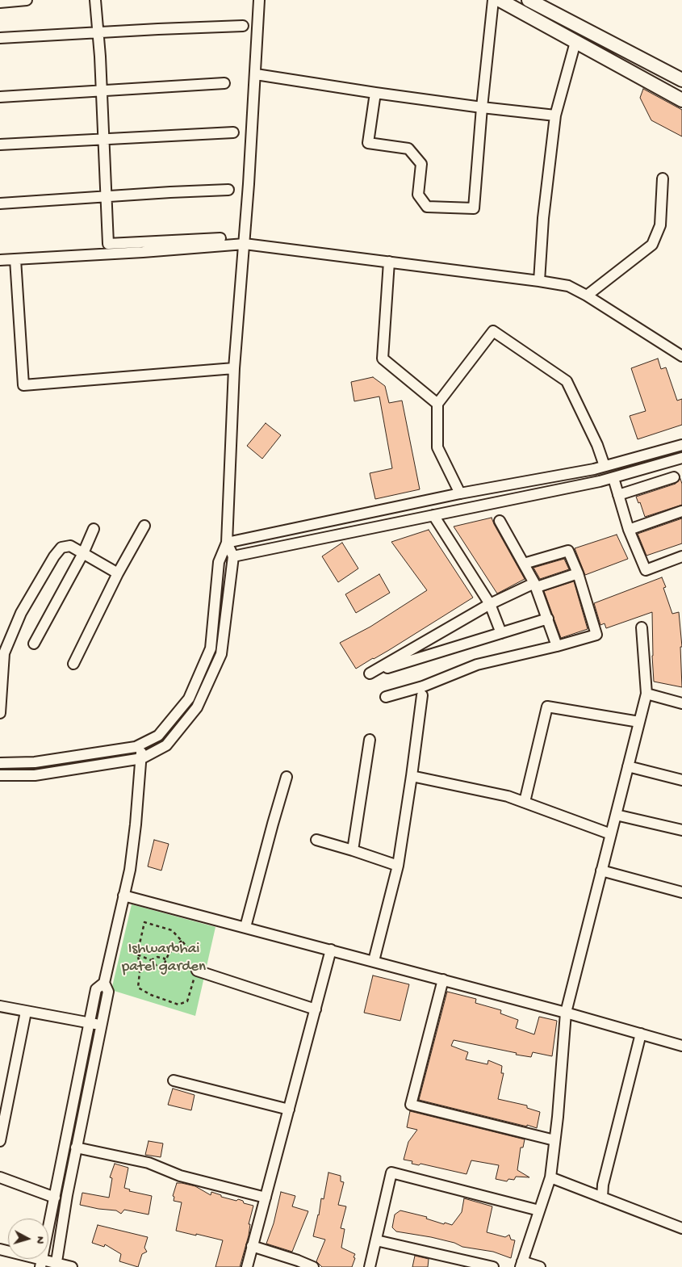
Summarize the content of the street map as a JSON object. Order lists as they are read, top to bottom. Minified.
{"parks":["Ishwarbhai patel garden"],"north":"right"}
